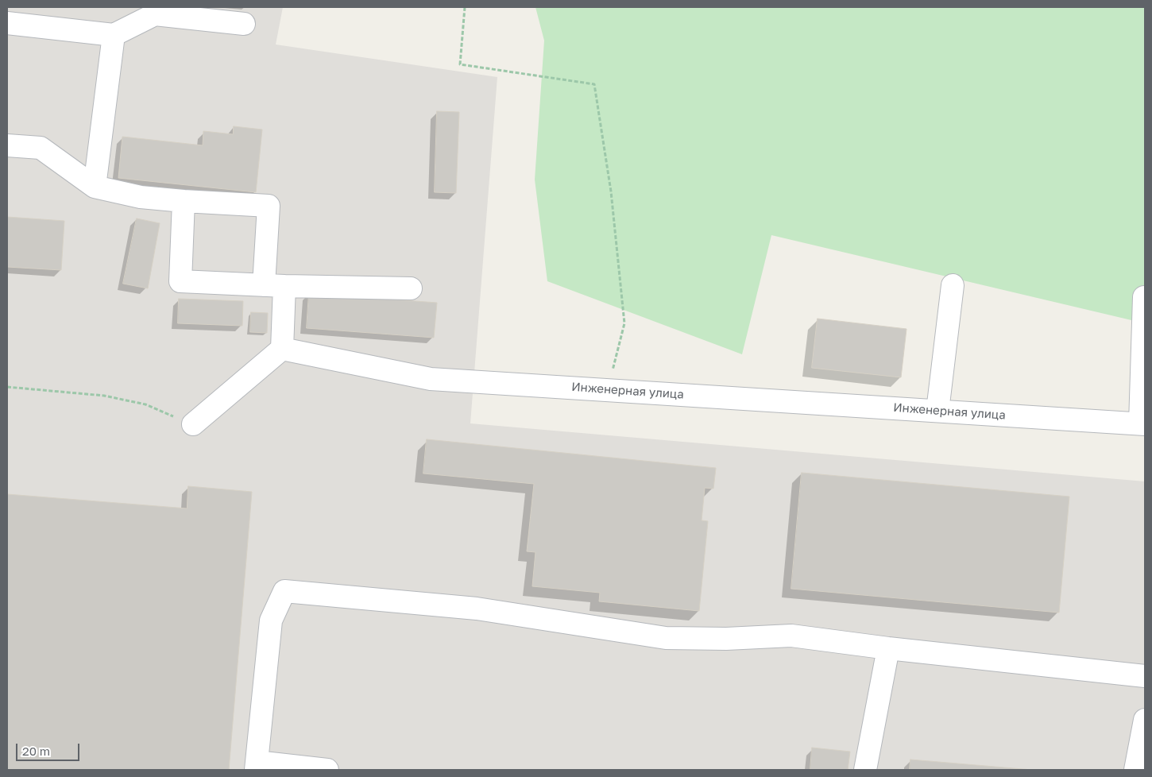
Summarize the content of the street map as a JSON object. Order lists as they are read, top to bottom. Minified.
{"streets":{"street":["Инженерная улица"]},"scale_bar":"20 m"}
